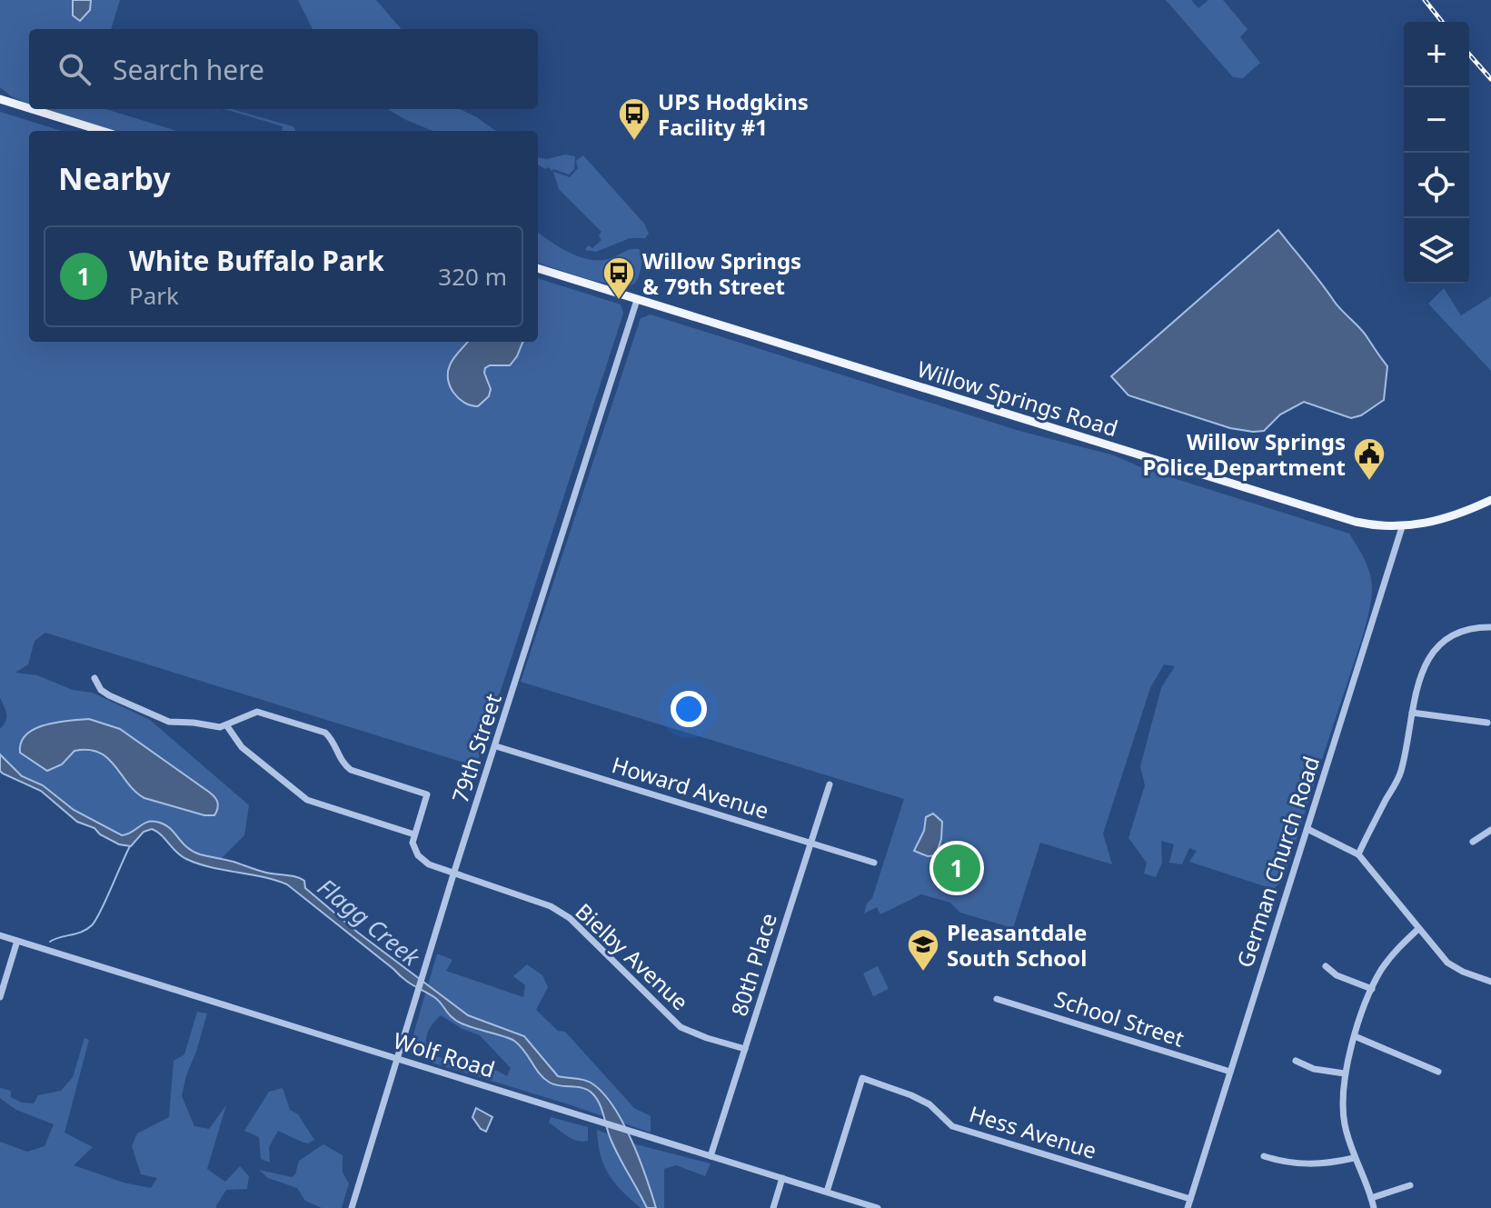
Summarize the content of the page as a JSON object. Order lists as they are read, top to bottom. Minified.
{"streets":{"main road":["Willow Springs Road"],"street":["79th Street","Howard Avenue","German Church Road","Bielby Avenue","80th Place","School Street","Wolf Road","Hess Avenue"]},"crossings":[["Willow Springs Road","79th Street"],["Willow Springs Road","German Church Road"],["79th Street","Howard Avenue"],["79th Street","Bielby Avenue"],["79th Street","Wolf Road"],["Howard Avenue","80th Place"],["German Church Road","School Street"],["German Church Road","Hess Avenue"],["Bielby Avenue","80th Place"],["80th Place","Wolf Road"],["Wolf Road","Hess Avenue"]],"water":["Flagg Creek"],"places":{"bus stop":["UPS Hodgkins Facility #1","Willow Springs & 79th Street"],"public building":["Willow Springs Police Department"],"school or university":["Pleasantdale South School"]},"page":{"map_buttons":["+","−"],"search":"Search here","heading":"Nearby","list":[{"mark":"1","name":"White Buffalo Park","note":"Park","value":"320 m"}],"pins":"1"}}
